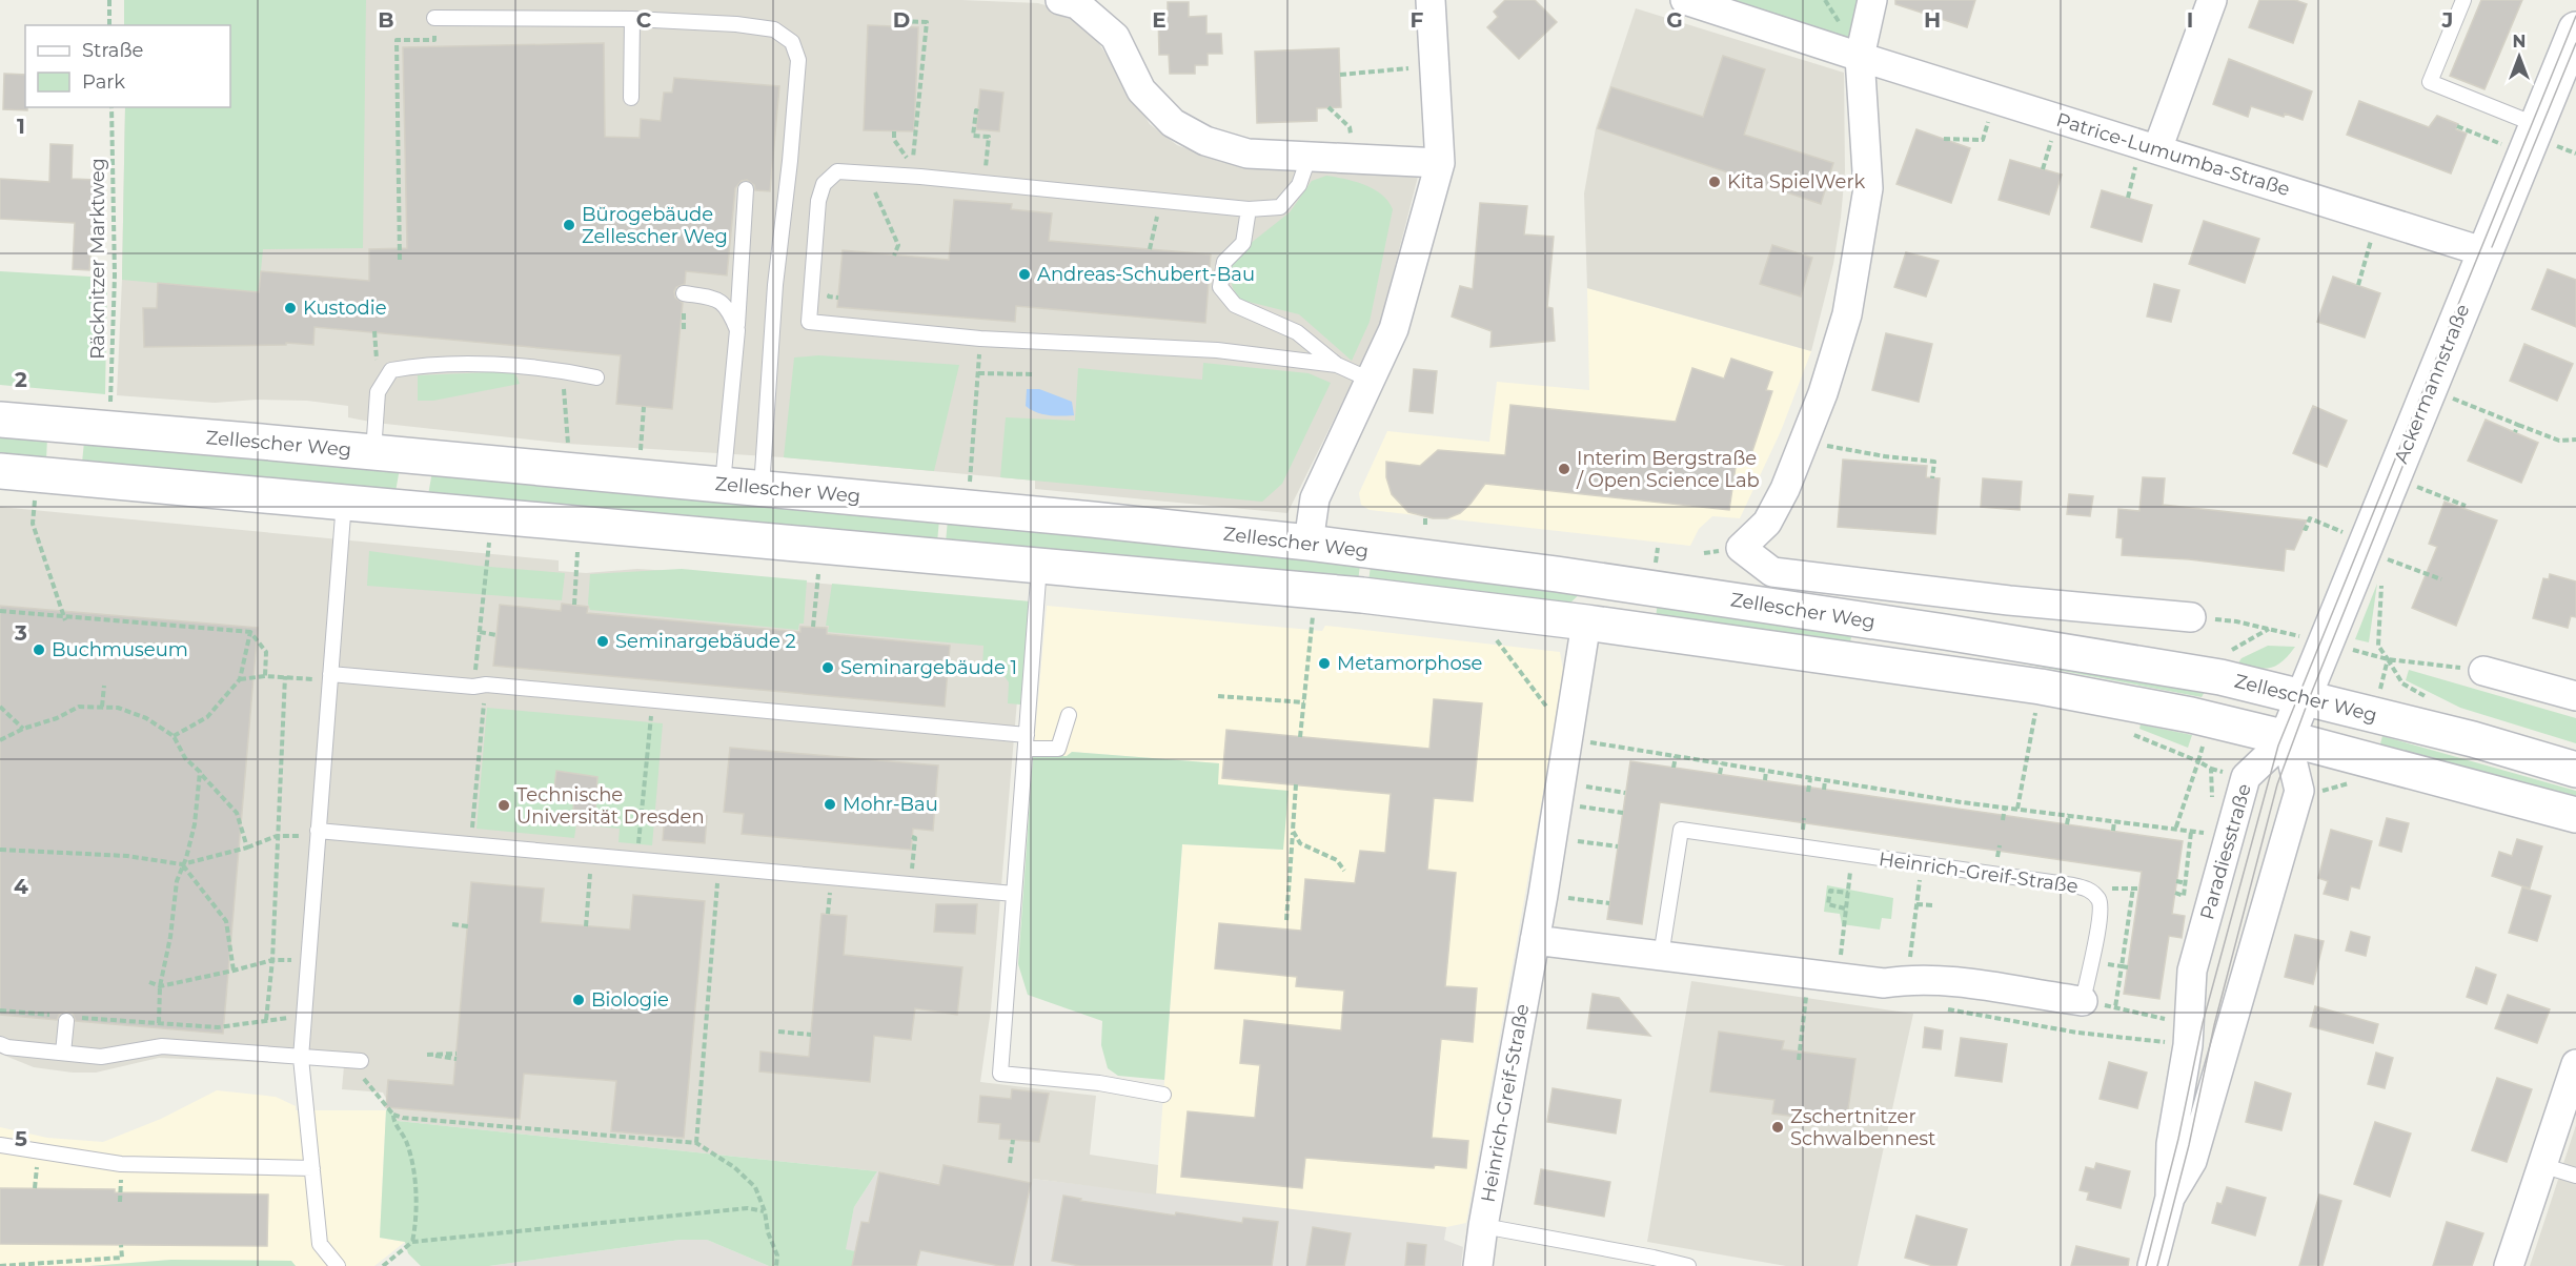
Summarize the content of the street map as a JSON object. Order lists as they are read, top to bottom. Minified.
{"streets":{"main road":["Ackermannstraße","Zellescher Weg"],"street":["Patrice-Lumumba-Straße","Paradiesstraße","Heinrich-Greif-Straße"],"path":["Räcknitzer Marktweg"]},"crossings":[["Patrice-Lumumba-Straße","Ackermannstraße"],["Ackermannstraße","Zellescher Weg"],["Ackermannstraße","Paradiesstraße"]],"places":["Kita SpielWerk","Bürogebäude Zellescher Weg","Andreas-Schubert-Bau","Kustodie","Interim Bergstraße / Open Science Lab","Seminargebäude 2","Buchmuseum","Metamorphose","Seminargebäude 1","Mohr-Bau","Technische Universität Dresden","Biologie","Zschertnitzer Schwalbennest"],"legend":["Straße","Park"],"north":"top","grid":{"columns":["B","C","D","E","F","G","H","I","J"],"rows":["1","2","3","4","5"]}}
